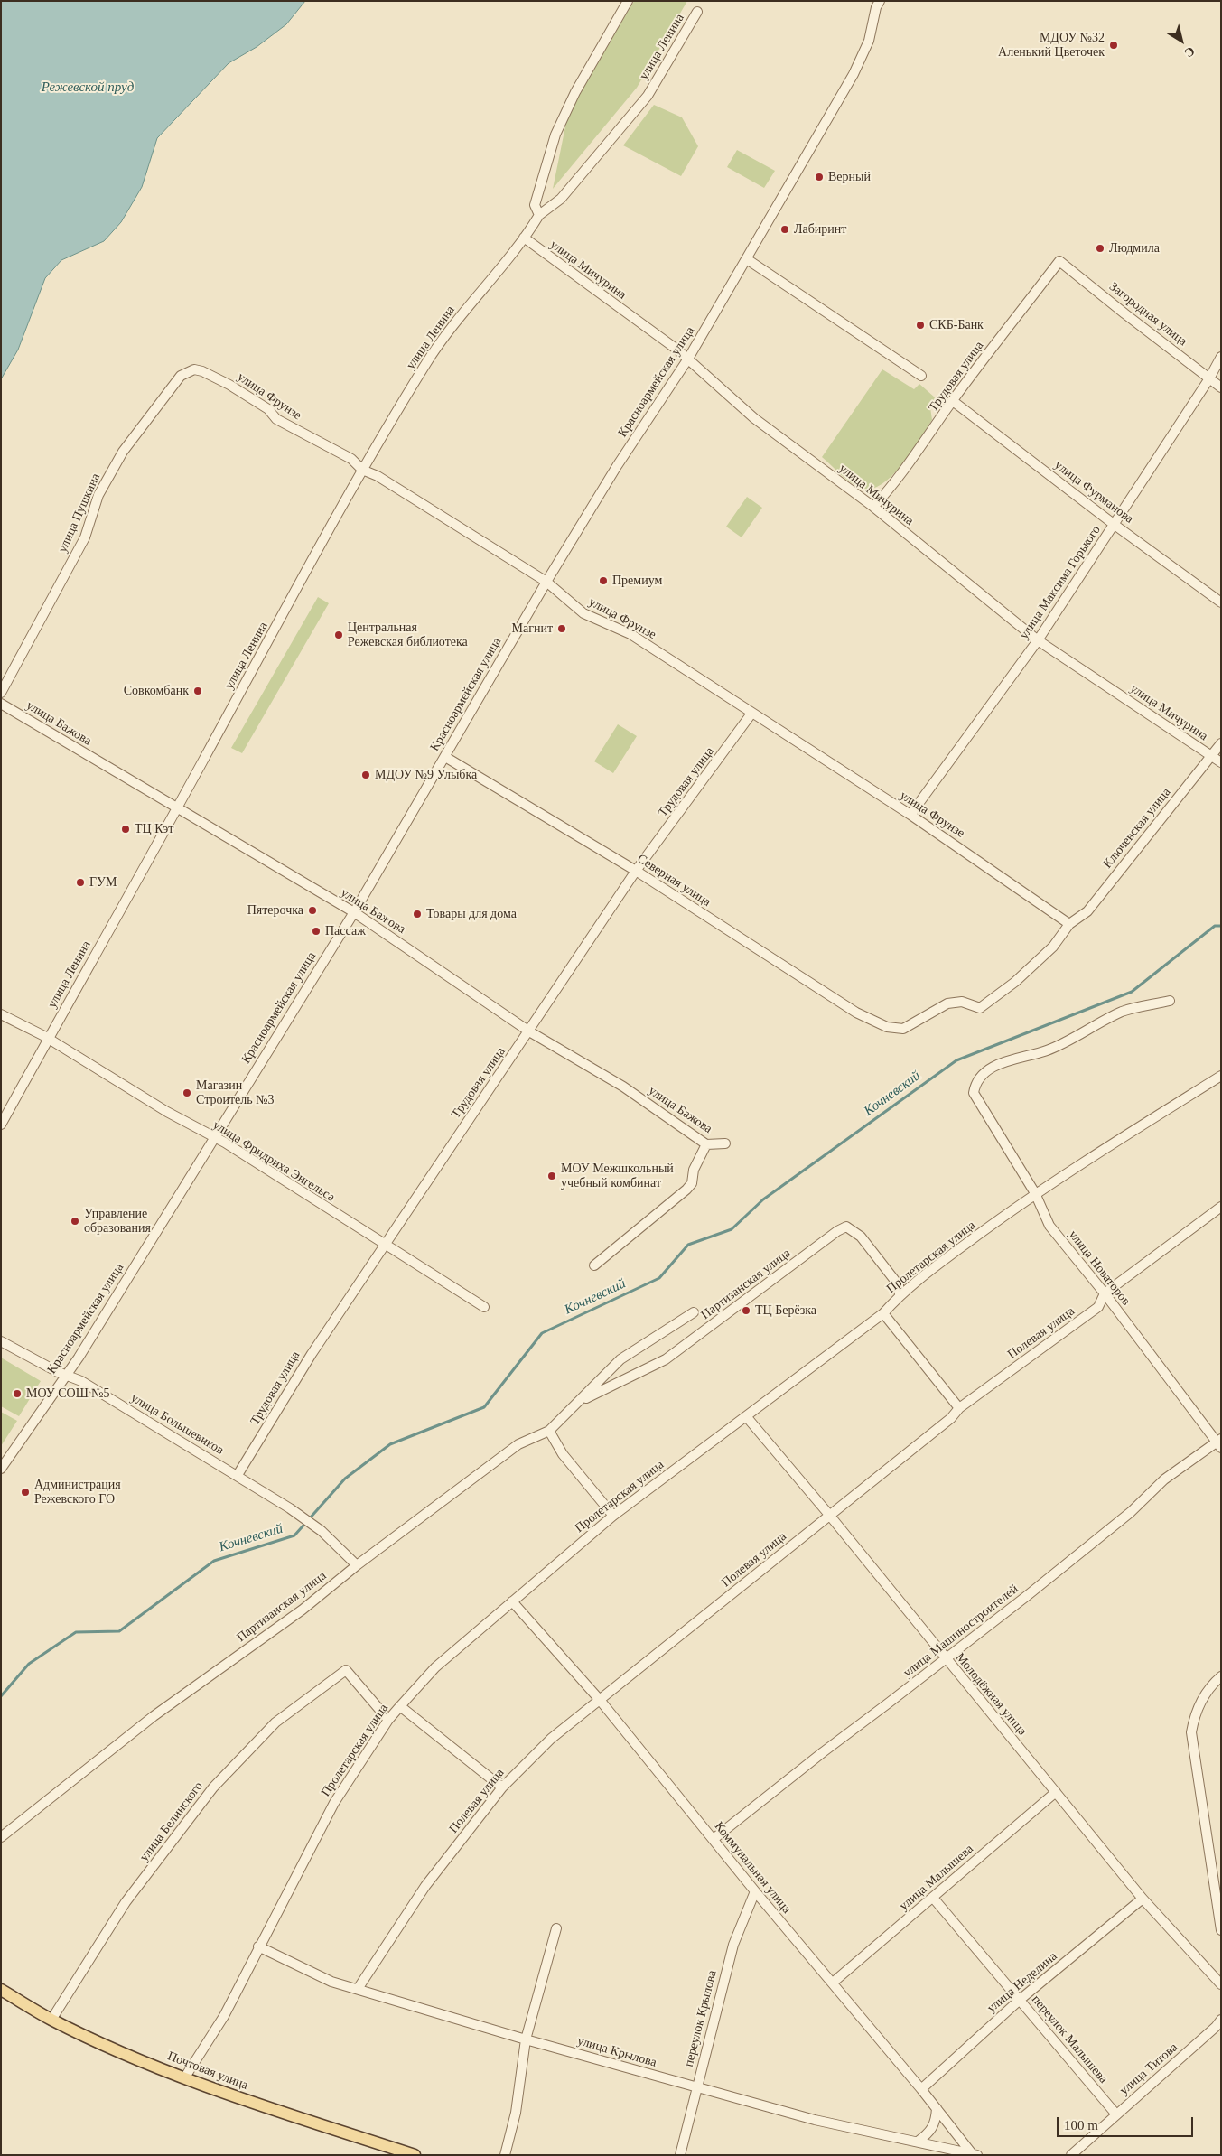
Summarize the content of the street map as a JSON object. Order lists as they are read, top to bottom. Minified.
{"streets":{"main road":["Почтовая улица"],"street":["улица Ленина","улица Мичурина","Загородная улица","Трудовая улица","Красноармейская улица","улица Фрунзе","улица Фурманова","улица Пушкина","улица Максима Горького","улица Бажова","Ключевская улица","Северная улица","улица Фридриха Энгельса","Пролетарская улица","улица Новаторов","Партизанская улица","Полевая улица","улица Большевиков","улица Машиностроителей","Молодёжная улица","улица Белинского","Коммунальная улица","улица Малышева","улица Неделина","переулок Крылова","переулок Малышева","улица Крылова","улица Титова"]},"crossings":[["улица Ленина","улица Мичурина"],["улица Ленина","улица Фрунзе"],["улица Ленина","улица Бажова"],["улица Ленина","улица Фридриха Энгельса"],["улица Мичурина","Трудовая улица"],["улица Мичурина","Красноармейская улица"],["улица Мичурина","улица Максима Горького"],["улица Мичурина","Ключевская улица"],["Загородная улица","Трудовая улица"],["Загородная улица","улица Максима Горького"],["Трудовая улица","улица Фрунзе"],["Трудовая улица","улица Фурманова"],["Трудовая улица","улица Бажова"],["Трудовая улица","Северная улица"],["Трудовая улица","улица Фридриха Энгельса"],["Трудовая улица","улица Большевиков"],["Красноармейская улица","улица Фрунзе"],["Красноармейская улица","улица Бажова"],["Красноармейская улица","Северная улица"],["Красноармейская улица","улица Фридриха Энгельса"],["Красноармейская улица","улица Большевиков"],["улица Фрунзе","улица Пушкина"],["улица Фрунзе","улица Максима Горького"],["улица Фрунзе","Ключевская улица"],["улица Фурманова","улица Максима Горького"],["Ключевская улица","Северная улица"],["Пролетарская улица","улица Новаторов"],["Пролетарская улица","Партизанская улица"],["Пролетарская улица","Молодёжная улица"],["Пролетарская улица","улица Белинского"],["Пролетарская улица","Коммунальная улица"],["Пролетарская улица","улица Крылова"],["Пролетарская улица","Почтовая улица"],["улица Новаторов","Полевая улица"],["улица Новаторов","улица Машиностроителей"],["Партизанская улица","улица Большевиков"],["Полевая улица","Молодёжная улица"],["Полевая улица","Коммунальная улица"],["Полевая улица","улица Крылова"],["улица Машиностроителей","Молодёжная улица"],["улица Машиностроителей","Коммунальная улица"],["Молодёжная улица","улица Малышева"],["Молодёжная улица","улица Неделина"],["улица Белинского","Почтовая улица"],["Коммунальная улица","улица Малышева"],["Коммунальная улица","улица Неделина"],["Коммунальная улица","переулок Крылова"],["Коммунальная улица","улица Крылова"],["улица Малышева","переулок Малышева"],["улица Неделина","переулок Малышева"],["переулок Крылова","улица Крылова"],["переулок Малышева","улица Титова"]],"water":["Режевской пруд","Кочневский"],"places":["МДОУ №32 Аленький Цветочек","Верный","Лабиринт","Людмила","СКБ-Банк","Премиум","Магнит","Центральная Режевская библиотека","Совкомбанк","МДОУ №9 Улыбка","ТЦ Кэт","ГУМ","Пятерочка","Товары для дома","Пассаж","Магазин Строитель №3","МОУ Межшкольный учебный комбинат","Управление образования","ТЦ Берёзка","МОУ СОШ №5","Администрация Режевского ГО"],"scale_bar":"100 m","north":"bottom right"}
